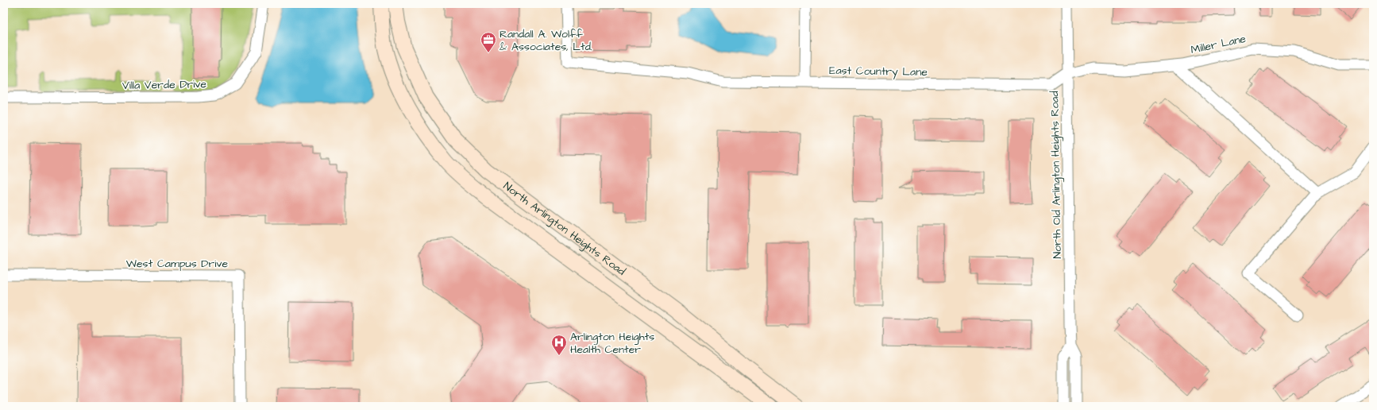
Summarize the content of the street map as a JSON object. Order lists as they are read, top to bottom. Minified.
{"streets":{"main road":["North Arlington Heights Road"],"street":["Miller Lane","East Country Lane","Villa Verde Drive","North Old Arlington Heights Road","West Campus Drive"]},"crossings":[["Miller Lane","East Country Lane"],["Miller Lane","North Old Arlington Heights Road"],["East Country Lane","North Old Arlington Heights Road"]],"places":{"office":["Randall A. Wolff & Associates, Ltd."],"hospital":["Arlington Heights Health Center"]}}
